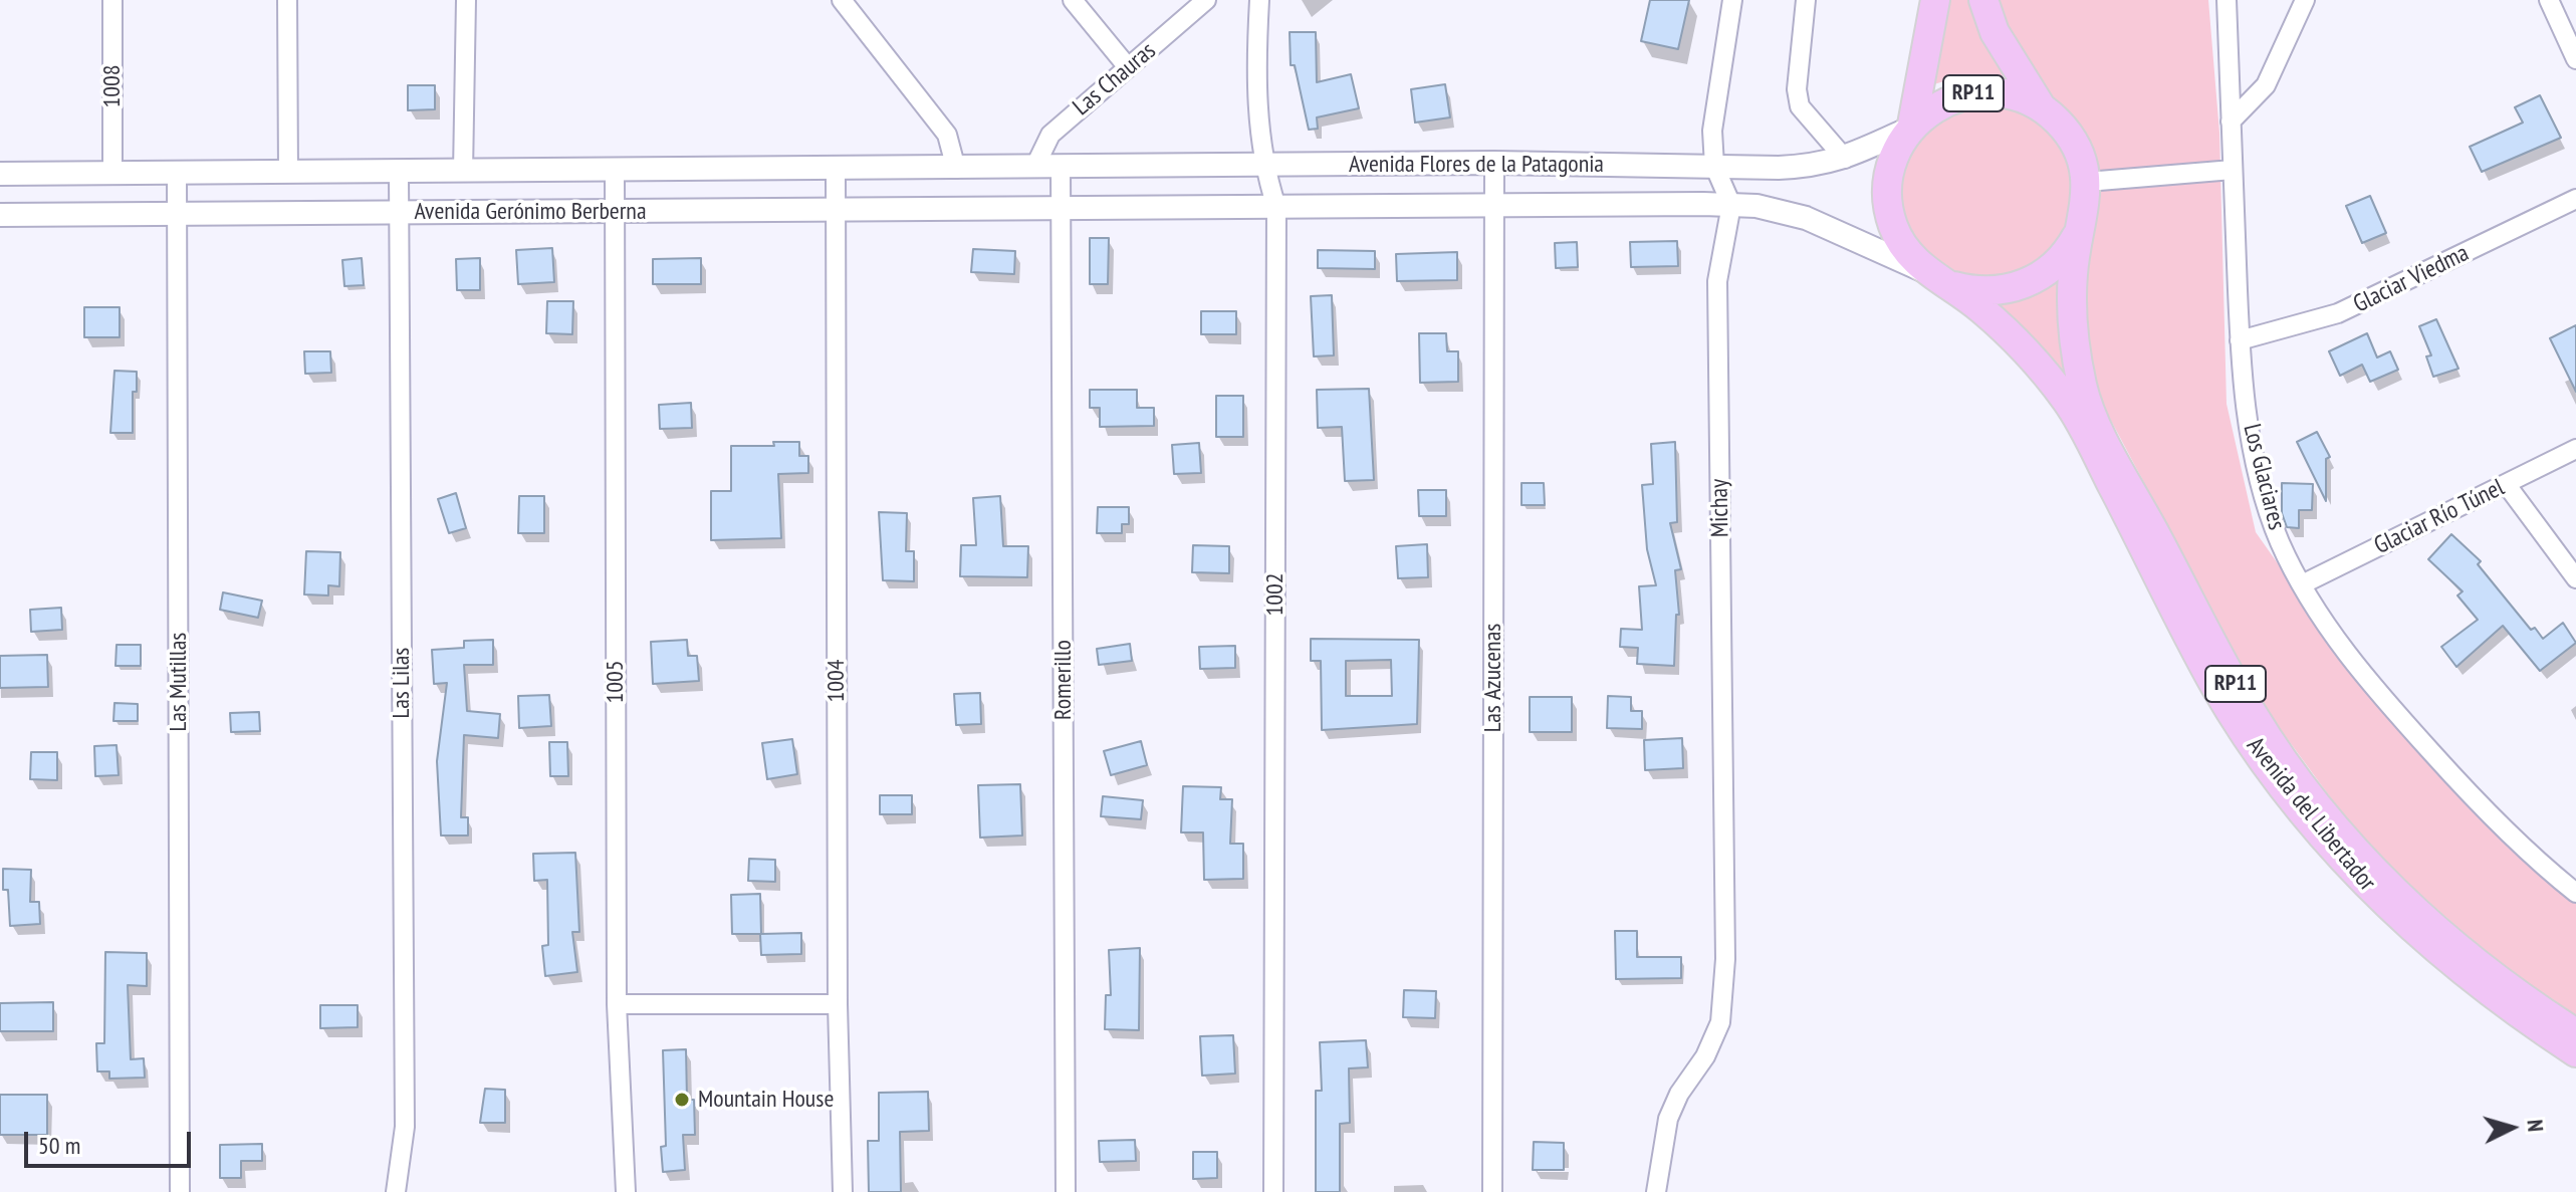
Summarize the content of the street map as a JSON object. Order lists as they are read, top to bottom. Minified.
{"streets":{"main road":["RP11","Avenida del Libertador"],"street":["Las Chauras","1008","Avenida Flores de la Patagonia","Avenida Gerónimo Berberna","Glaciar Viedma","Los Glaciares","Michay","Glaciar Río Túnel","1002","Las Azucenas","Romerillo","1004","Las Mutillas","1005","Las Lilas"]},"crossings":[["Las Chauras","Avenida Flores de la Patagonia"],["Las Chauras","Avenida Gerónimo Berberna"],["1008","Avenida Gerónimo Berberna"],["Avenida Flores de la Patagonia","Avenida Gerónimo Berberna"],["Avenida Flores de la Patagonia","Michay"],["Avenida Flores de la Patagonia","1002"],["Avenida Flores de la Patagonia","Las Azucenas"],["Avenida Flores de la Patagonia","Romerillo"],["Avenida Flores de la Patagonia","Avenida del Libertador"],["Avenida Gerónimo Berberna","Romerillo"],["Avenida Gerónimo Berberna","1004"],["Avenida Gerónimo Berberna","Las Mutillas"],["Avenida Gerónimo Berberna","1005"],["Avenida Gerónimo Berberna","Las Lilas"],["Glaciar Viedma","Los Glaciares"],["Los Glaciares","Glaciar Río Túnel"]],"places":["Mountain House"],"scale_bar":"50 m","north":"right"}
